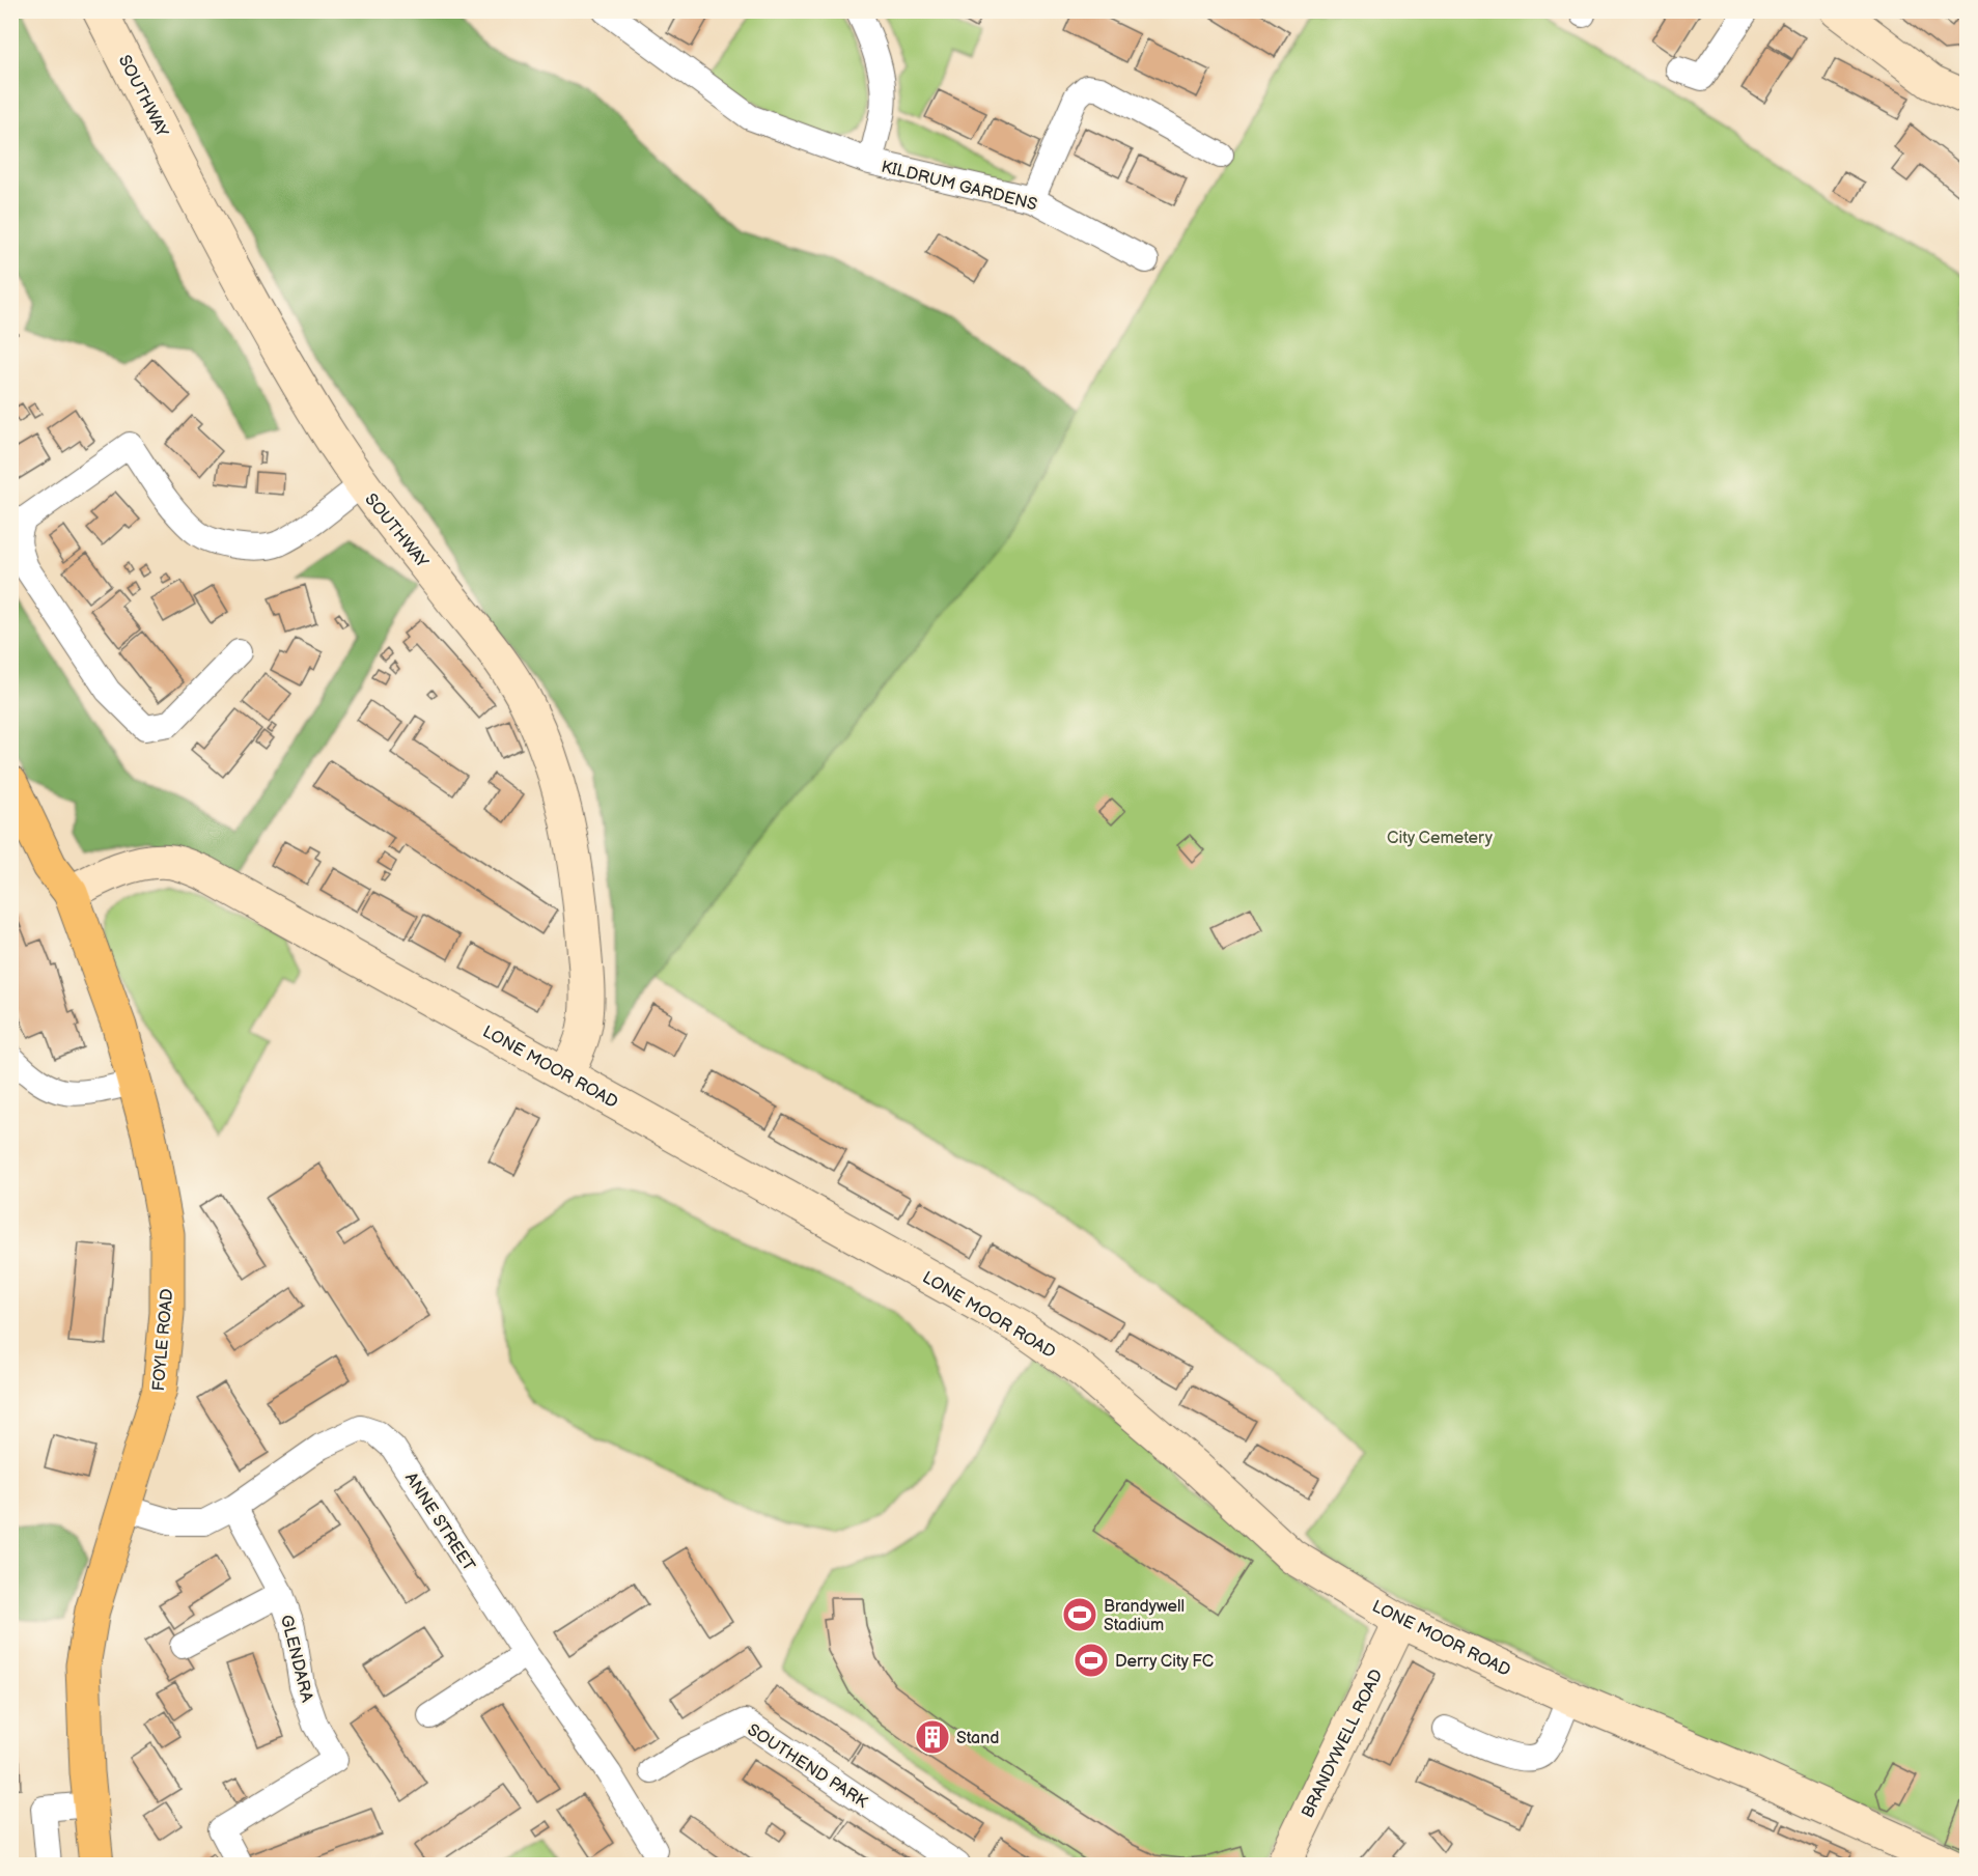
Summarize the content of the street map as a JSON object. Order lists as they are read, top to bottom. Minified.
{"streets":{"main road":["SOUTHWAY","LONE MOOR ROAD","FOYLE ROAD","BRANDYWELL ROAD"],"street":["KILDRUM GARDENS","ANNE STREET","GLENDARA","SOUTHEND PARK"]},"crossings":[["SOUTHWAY","LONE MOOR ROAD"],["LONE MOOR ROAD","FOYLE ROAD"],["LONE MOOR ROAD","BRANDYWELL ROAD"],["FOYLE ROAD","ANNE STREET"],["ANNE STREET","GLENDARA"]],"parks":["City Cemetery"],"places":{"sports":["Brandywell Stadium","Derry City FC"],"building":["Stand"]}}
